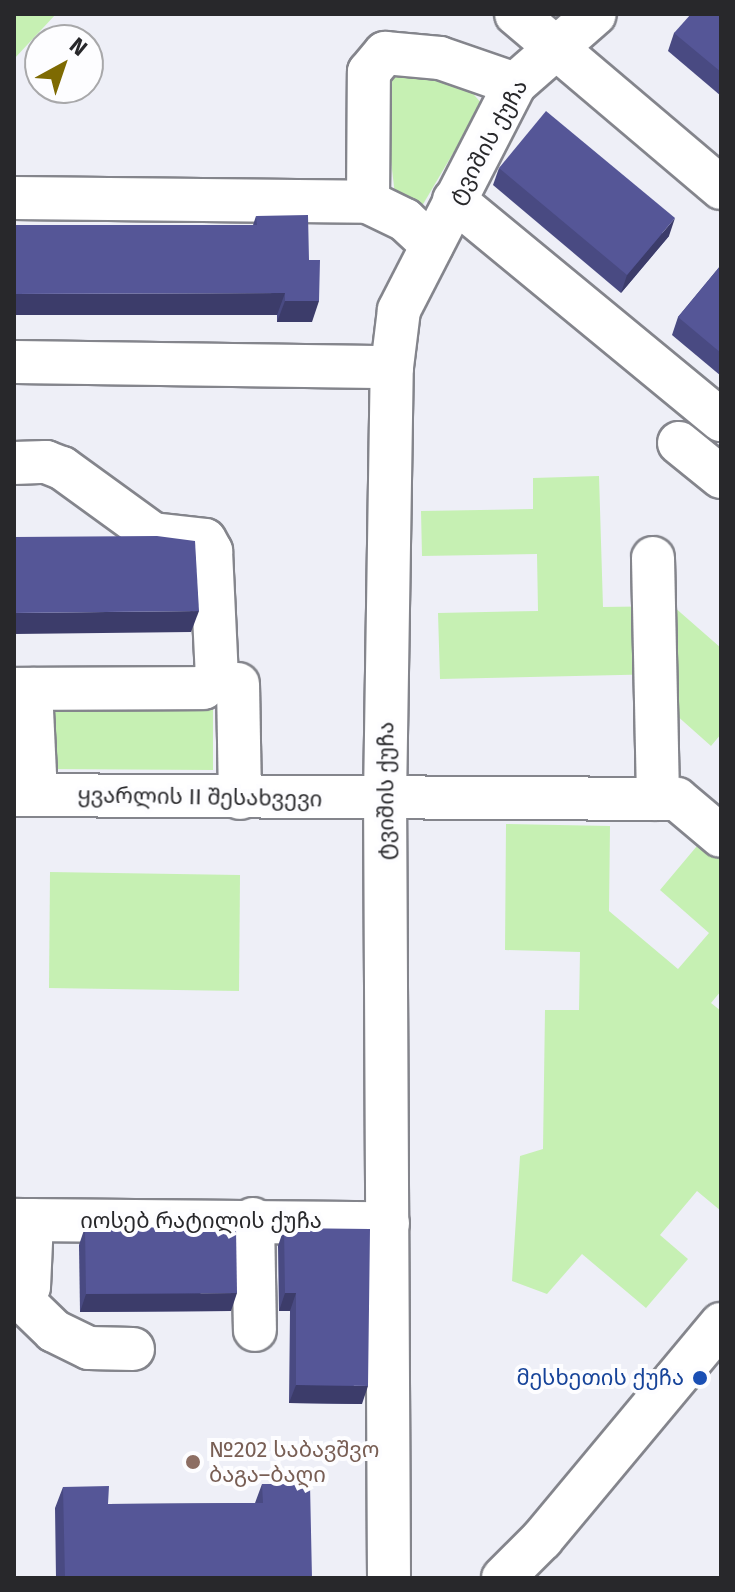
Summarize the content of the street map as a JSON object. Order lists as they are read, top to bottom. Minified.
{"streets":{"street":["ტვიშის ქუჩა","ყვარლის II შესახვევი","იოსებ რატილის ქუჩა"]},"crossings":[["ტვიშის ქუჩა","ყვარლის II შესახვევი"],["ტვიშის ქუჩა","იოსებ რატილის ქუჩა"]],"places":["მესხეთის ქუჩა","№202 საბავშვო ბაგა–ბაღი"],"north":"top right"}
